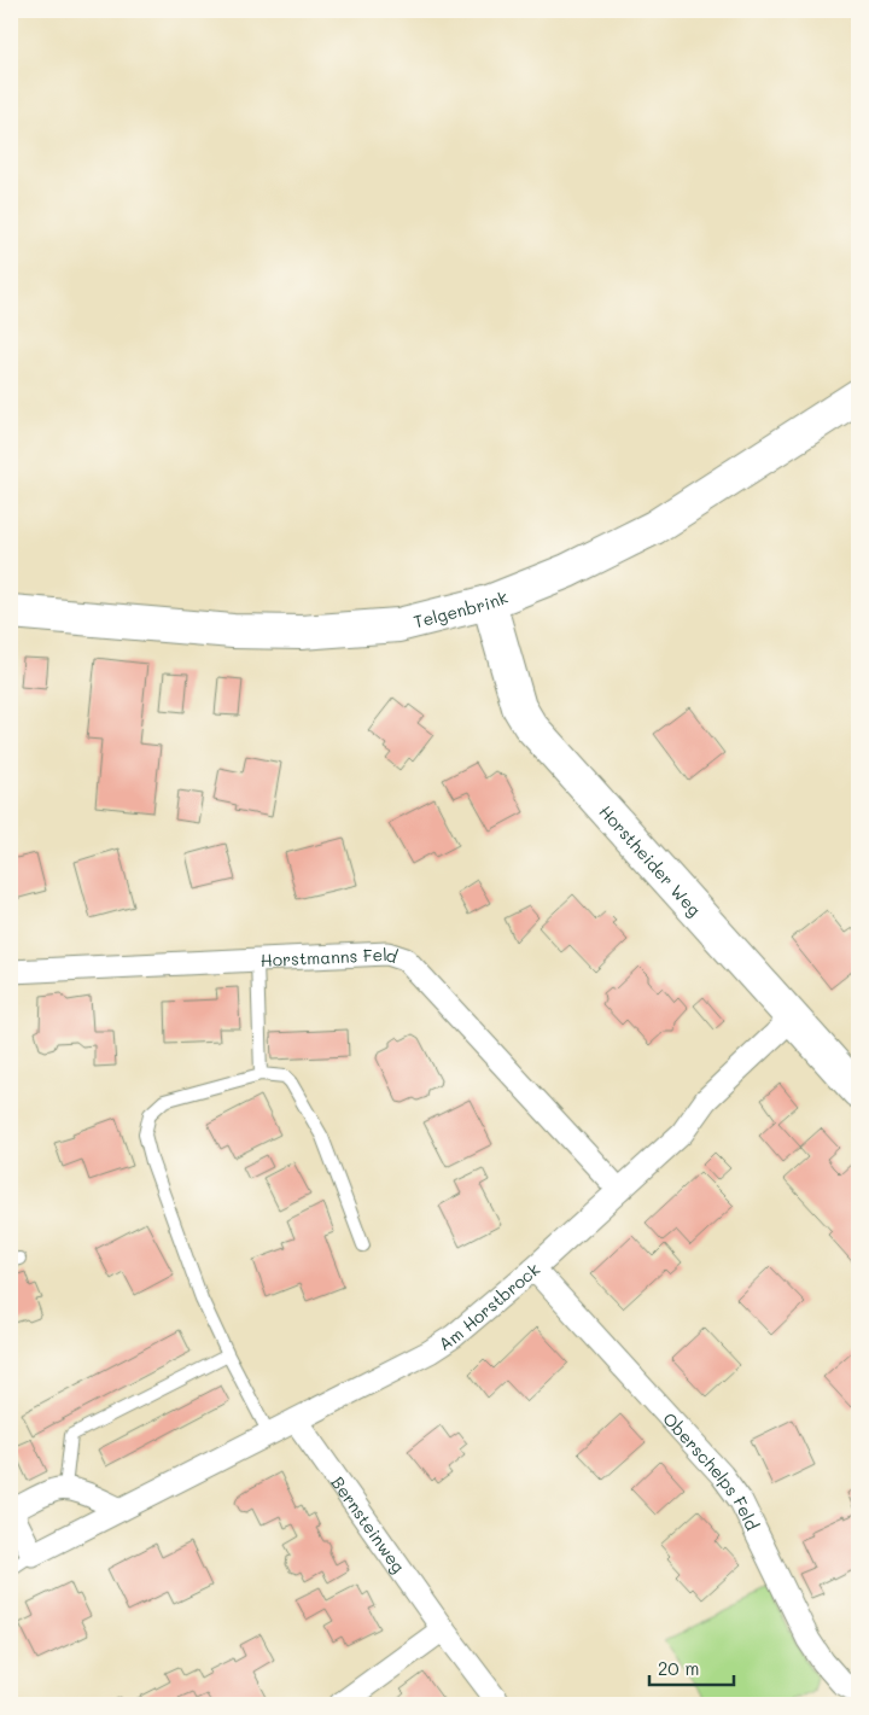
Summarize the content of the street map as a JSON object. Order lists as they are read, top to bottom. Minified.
{"streets":{"street":["Telgenbrink","Horstheider Weg","Horstmanns Feld","Am Horstbrock","Oberschelps Feld","Bernsteinweg"]},"crossings":[["Telgenbrink","Horstheider Weg"],["Horstheider Weg","Am Horstbrock"],["Horstmanns Feld","Am Horstbrock"],["Am Horstbrock","Oberschelps Feld"],["Am Horstbrock","Bernsteinweg"]],"scale_bar":"20 m"}
